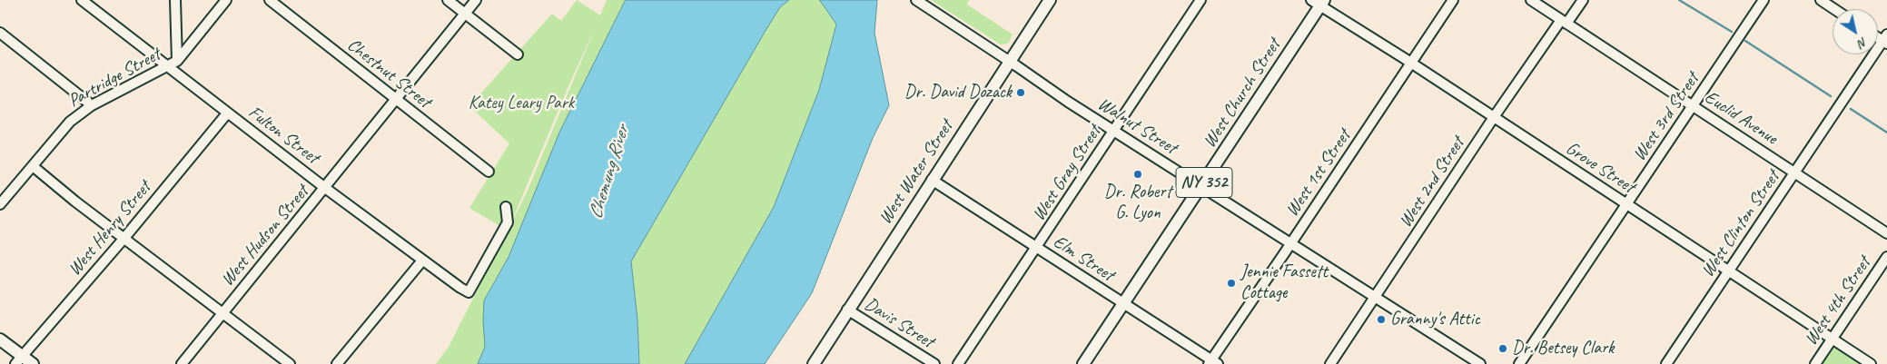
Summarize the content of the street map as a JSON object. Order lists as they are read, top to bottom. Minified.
{"streets":{"main road":["West Church Street","West Water Street","NY 352"],"street":["Chestnut Street","Partridge Street","West 3rd Street","Euclid Avenue","Walnut Street","Fulton Street","Grove Street","West Gray Street","West 1st Street","West 2nd Street","West Clinton Street","West Henry Street","West Hudson Street","Elm Street","West 4th Street","Davis Street"]},"crossings":[["Chestnut Street","West Hudson Street"],["Partridge Street","Fulton Street"],["West Church Street","Walnut Street"],["West Church Street","Grove Street"],["West Church Street","Elm Street"],["West 3rd Street","Euclid Avenue"],["West 3rd Street","Grove Street"],["Euclid Avenue","West 2nd Street"],["Euclid Avenue","West Clinton Street"],["Walnut Street","West Water Street"],["Walnut Street","West Gray Street"],["Walnut Street","West 1st Street"],["Walnut Street","West 2nd Street"],["Fulton Street","West Henry Street"],["Fulton Street","West Hudson Street"],["Grove Street","West 1st Street"],["Grove Street","West 2nd Street"],["Grove Street","West Clinton Street"],["Grove Street","West 4th Street"],["West Water Street","Elm Street"],["West Water Street","Davis Street"],["West Gray Street","Elm Street"],["West 1st Street","Elm Street"]],"water":["Chemung River"],"parks":["Katey Leary Park"],"places":["Dr. David Dozack","Dr. Robert G. Lyon","Jennie Fassett Cottage","Granny's Attic","Dr. Betsey Clark"],"north":"bottom right"}
